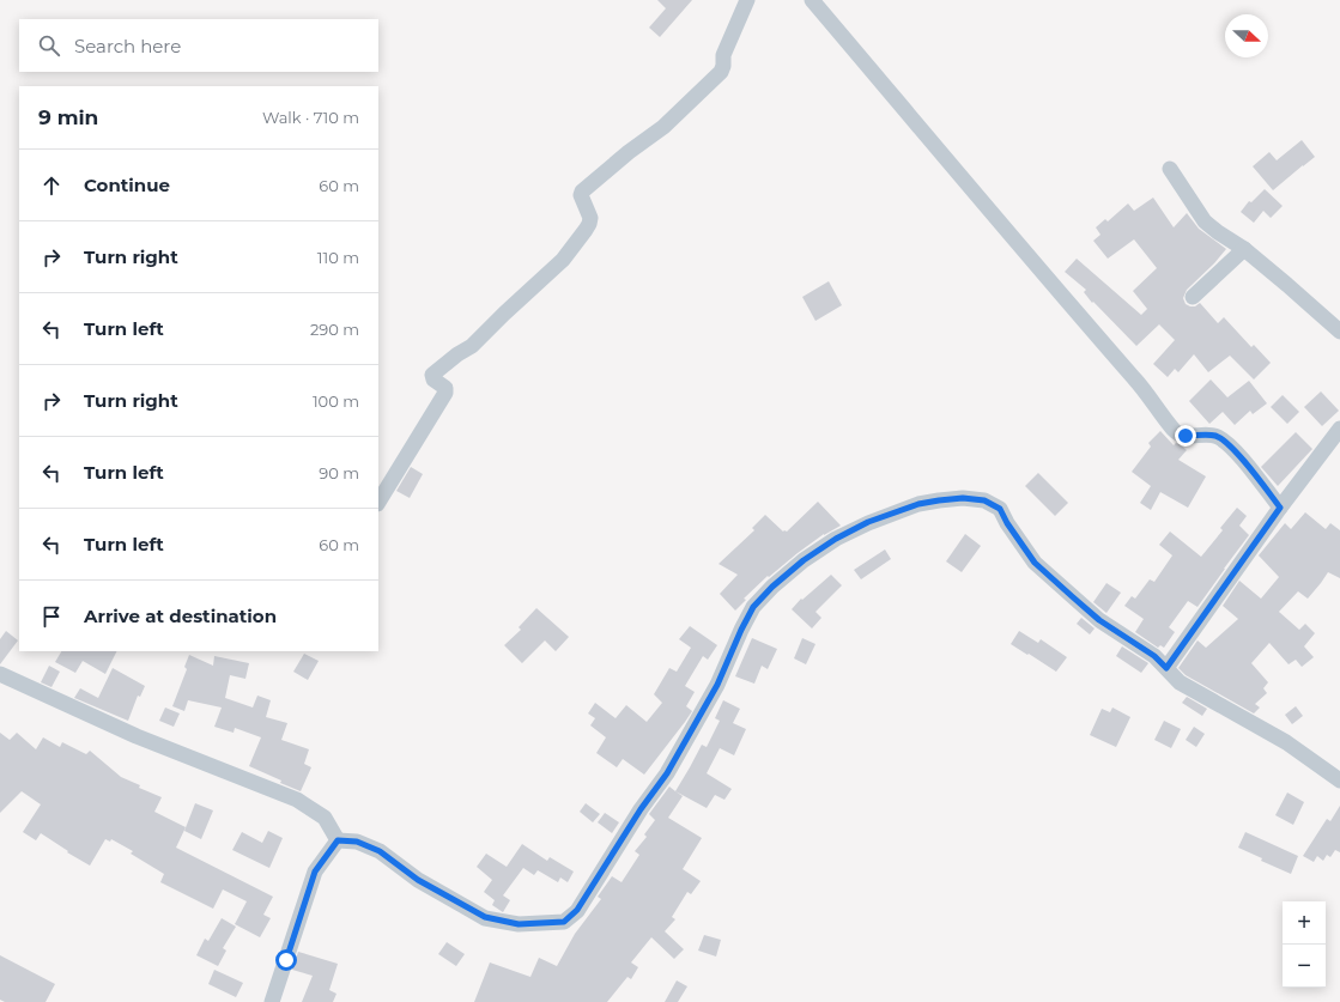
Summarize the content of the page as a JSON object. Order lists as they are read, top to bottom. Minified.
{"north":"right","page":{"search":"Search here","heading":["9 min","Walk · 710 m"],"list":[["Continue","60 m"],["Turn right","110 m"],["Turn left","290 m"],["Turn right","100 m"],["Turn left","90 m"],["Turn left","60 m"],"Arrive at destination"],"map_buttons":["+","−"]}}
